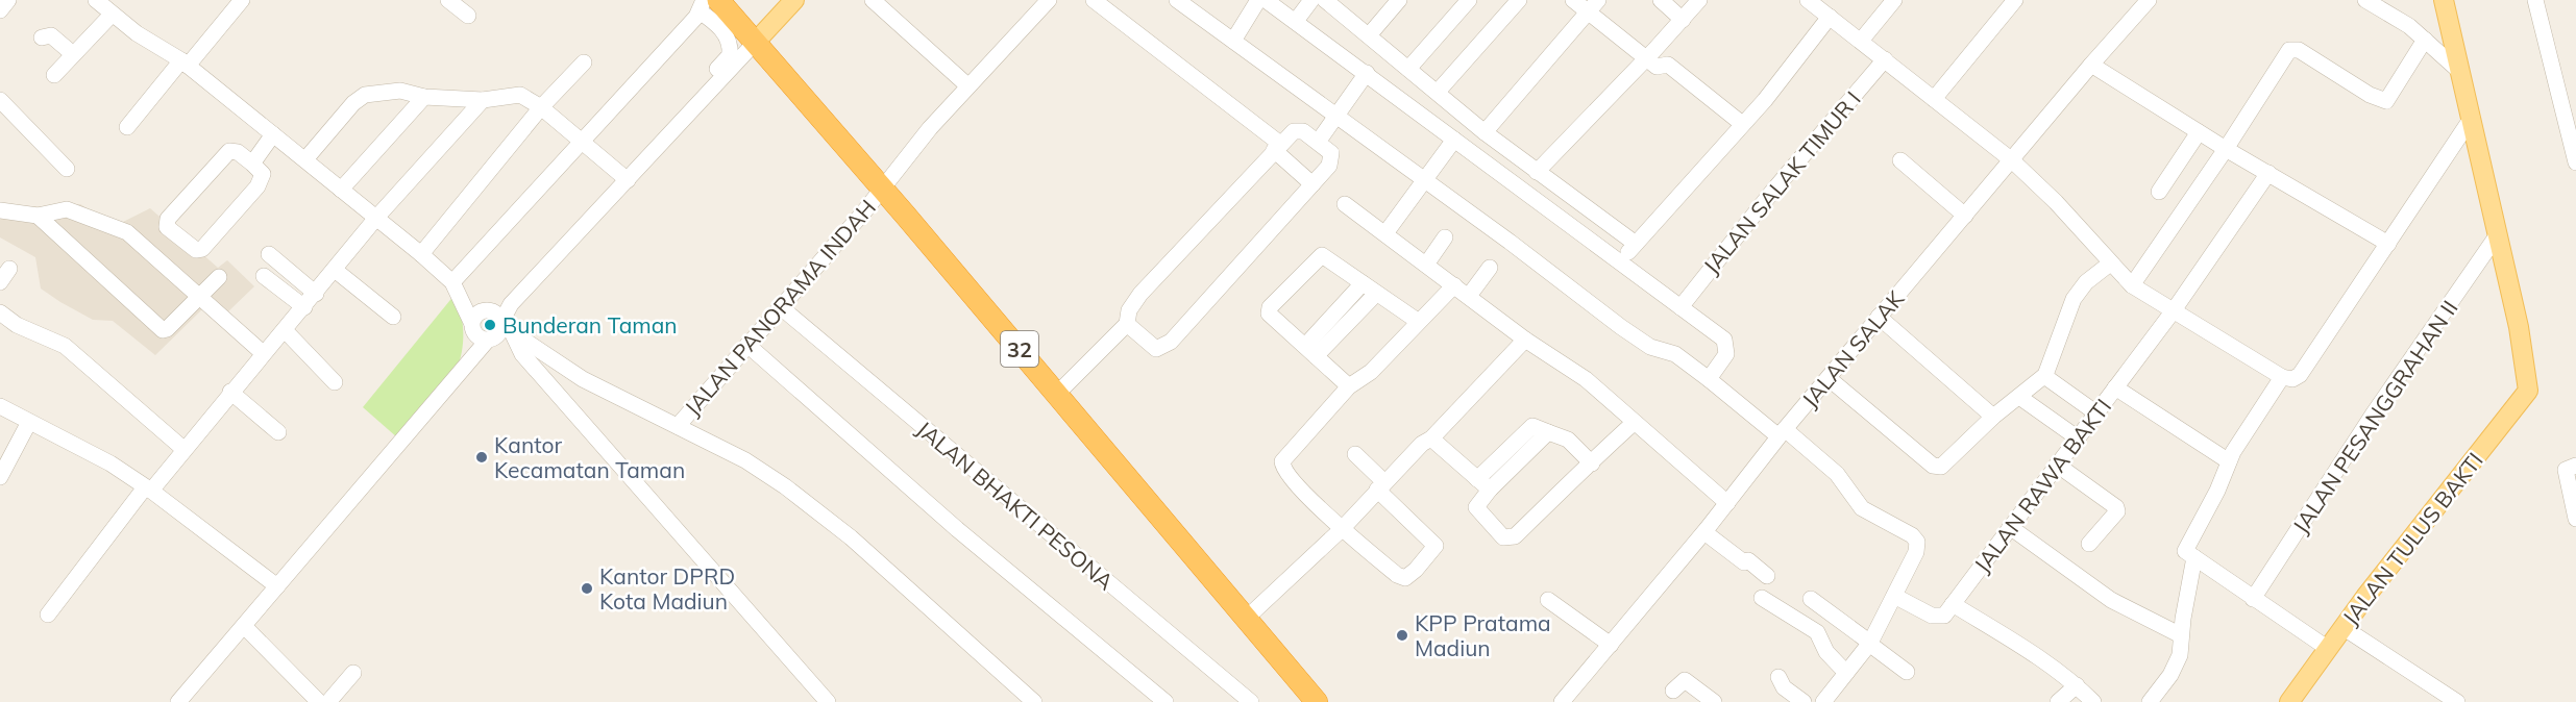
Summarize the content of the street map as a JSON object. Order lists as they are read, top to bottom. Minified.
{"streets":{"highway":["32"],"main road":["JALAN TULUS BAKTI"],"street":["JALAN SALAK TIMUR I","JALAN PANORAMA INDAH","JALAN SALAK","JALAN PESANGGRAHAN II","JALAN RAWA BAKTI","JALAN BHAKTI PESONA"]},"crossings":[["JALAN PANORAMA INDAH","32"],["JALAN PANORAMA INDAH","JALAN BHAKTI PESONA"],["JALAN PESANGGRAHAN II","JALAN TULUS BAKTI"]],"places":["Bunderan Taman","Kantor Kecamatan Taman","Kantor DPRD Kota Madiun","KPP Pratama Madiun"]}
